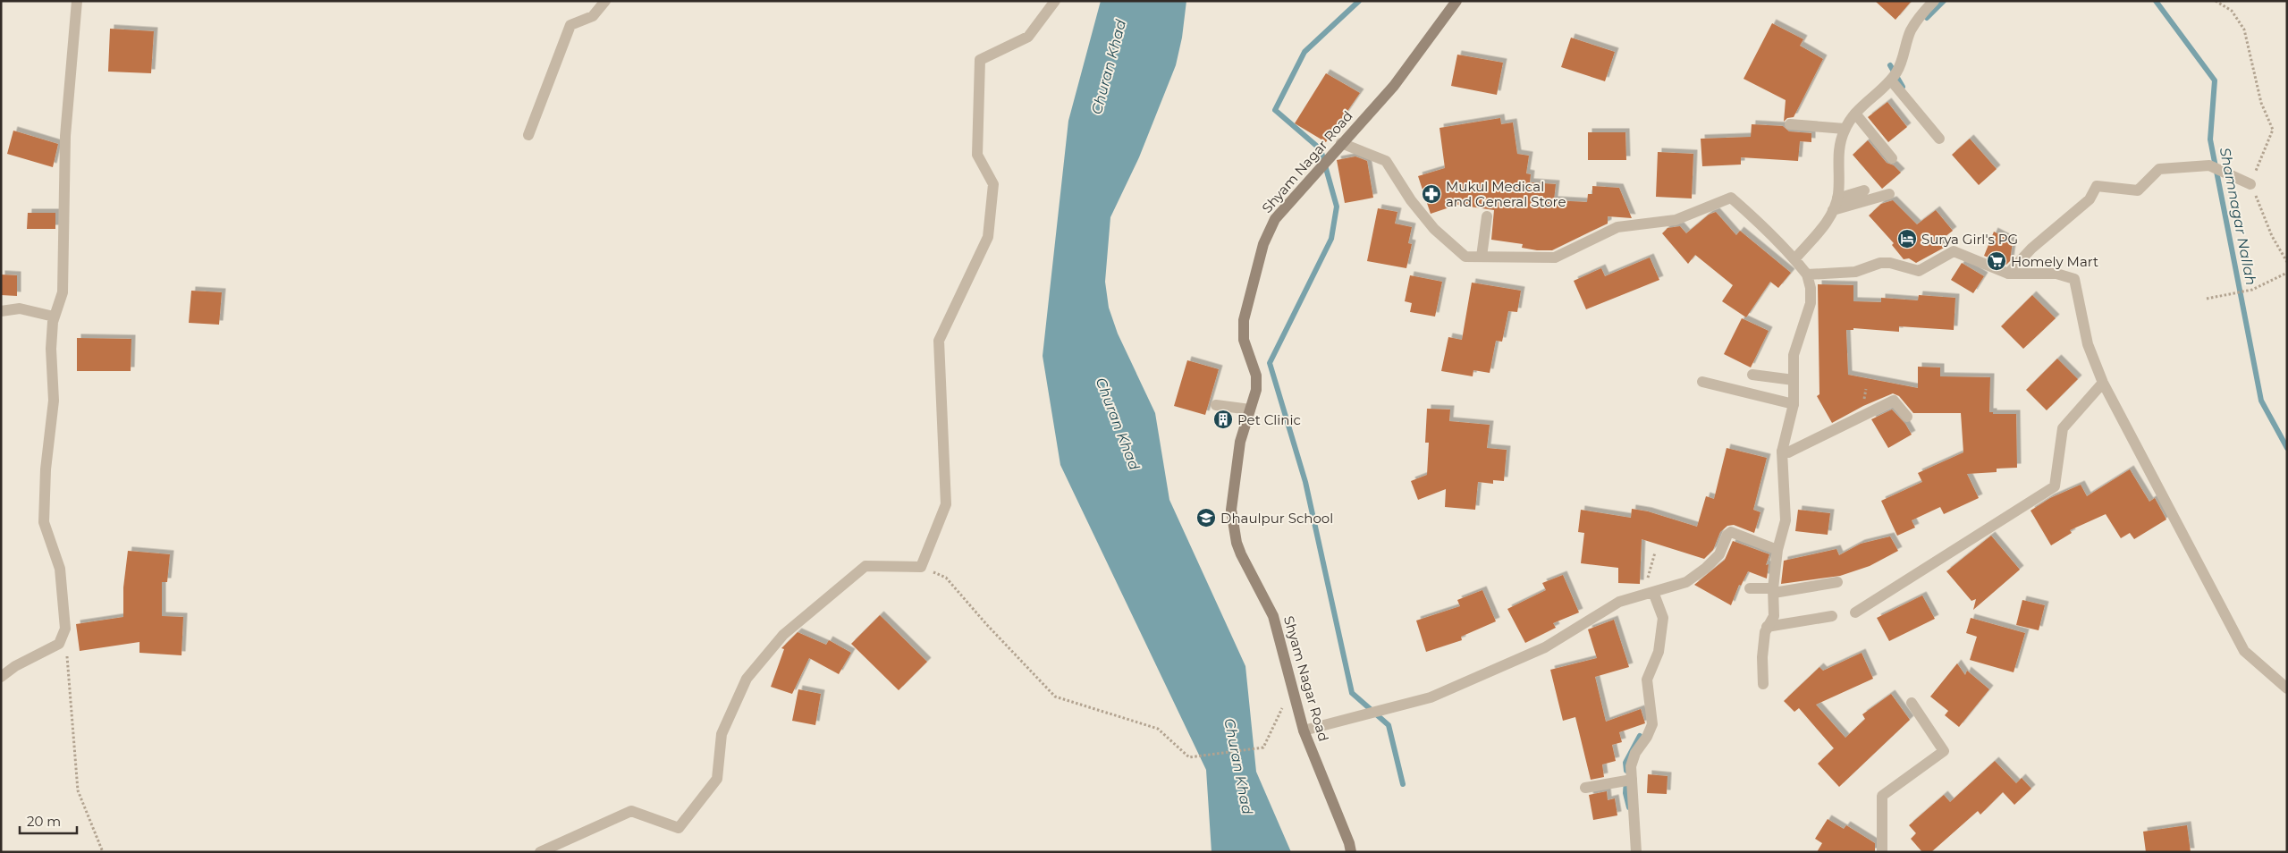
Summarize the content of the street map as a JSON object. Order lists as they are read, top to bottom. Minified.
{"streets":{"street":["Shyam Nagar Road"]},"water":["Churan Khad","Shamnagar Nallah"],"places":{"pharmacy":["Mukul Medical and General Store"],"hotel":["Surya Girl's PG"],"supermarket":["Homely Mart"],"building":["Pet Clinic"],"school or university":["Dhaulpur School"]},"scale_bar":"20 m"}
